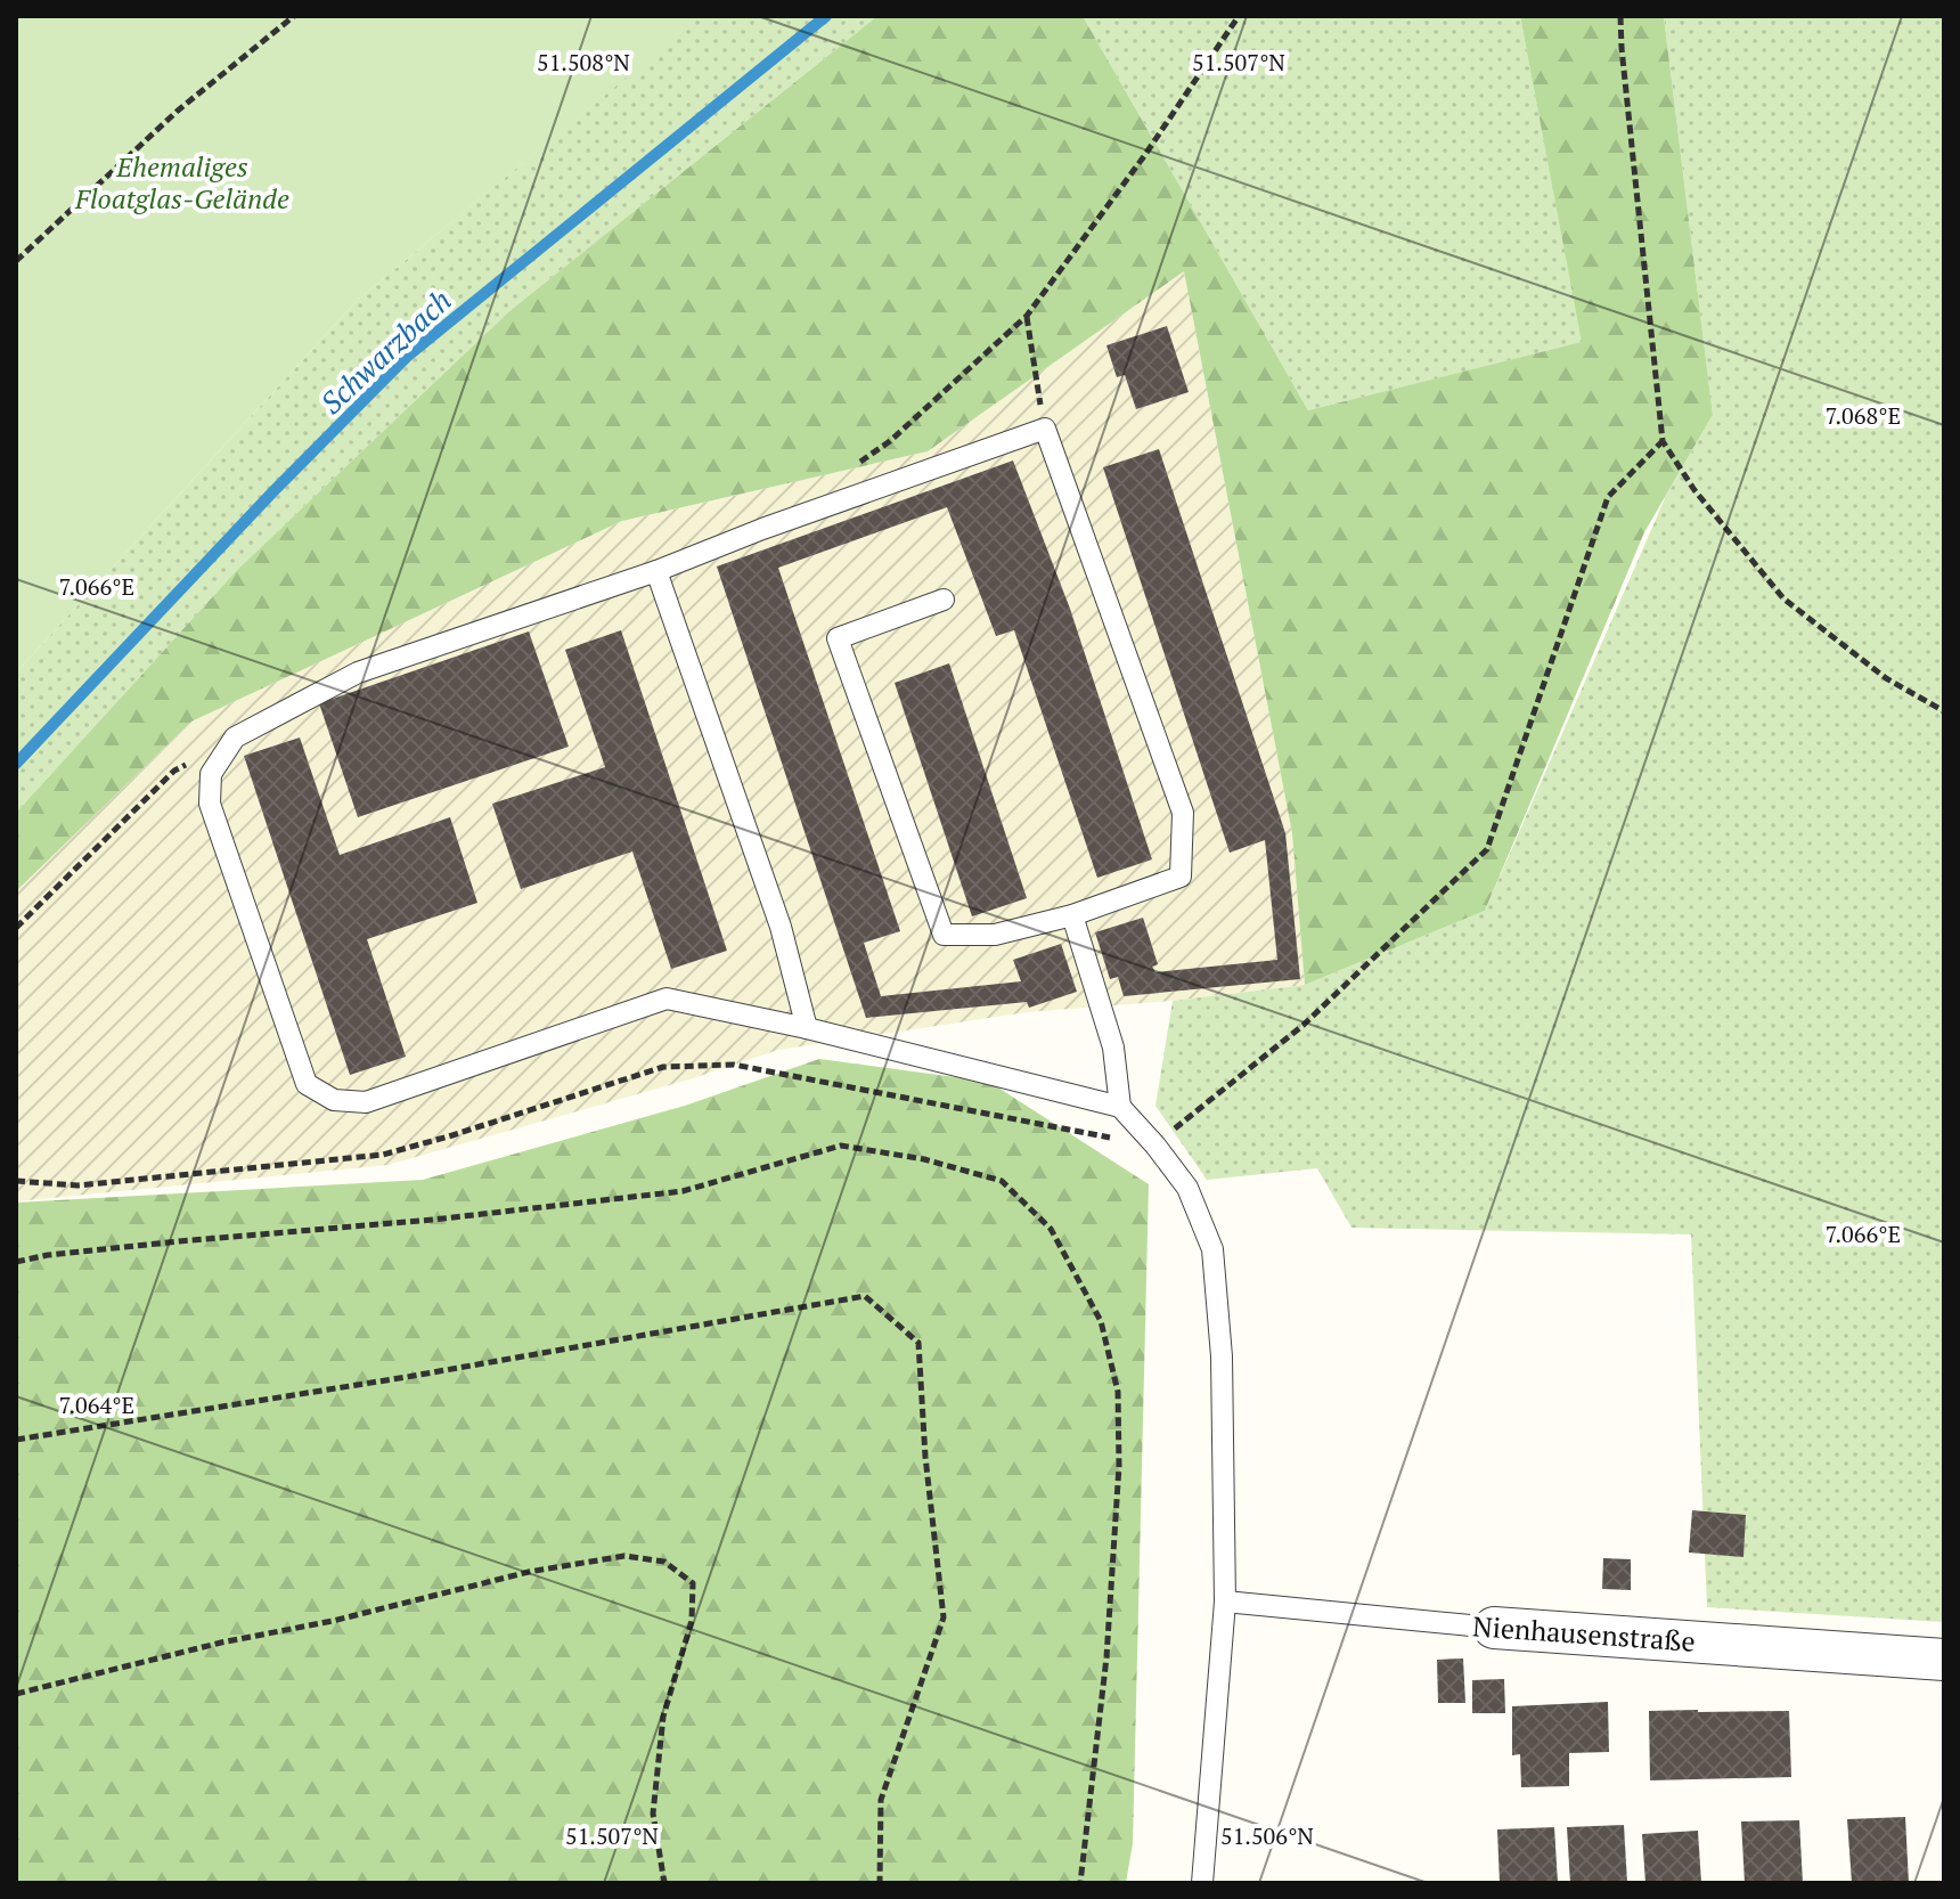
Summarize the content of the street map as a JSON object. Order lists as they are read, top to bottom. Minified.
{"streets":{"street":["Nienhausenstraße"]},"water":["Schwarzbach"],"parks":["Ehemaliges Floatglas-Gelände"],"coordinates":["51.508°N","51.507°N","7.068°E","7.066°E","7.064°E","51.506°N"]}
